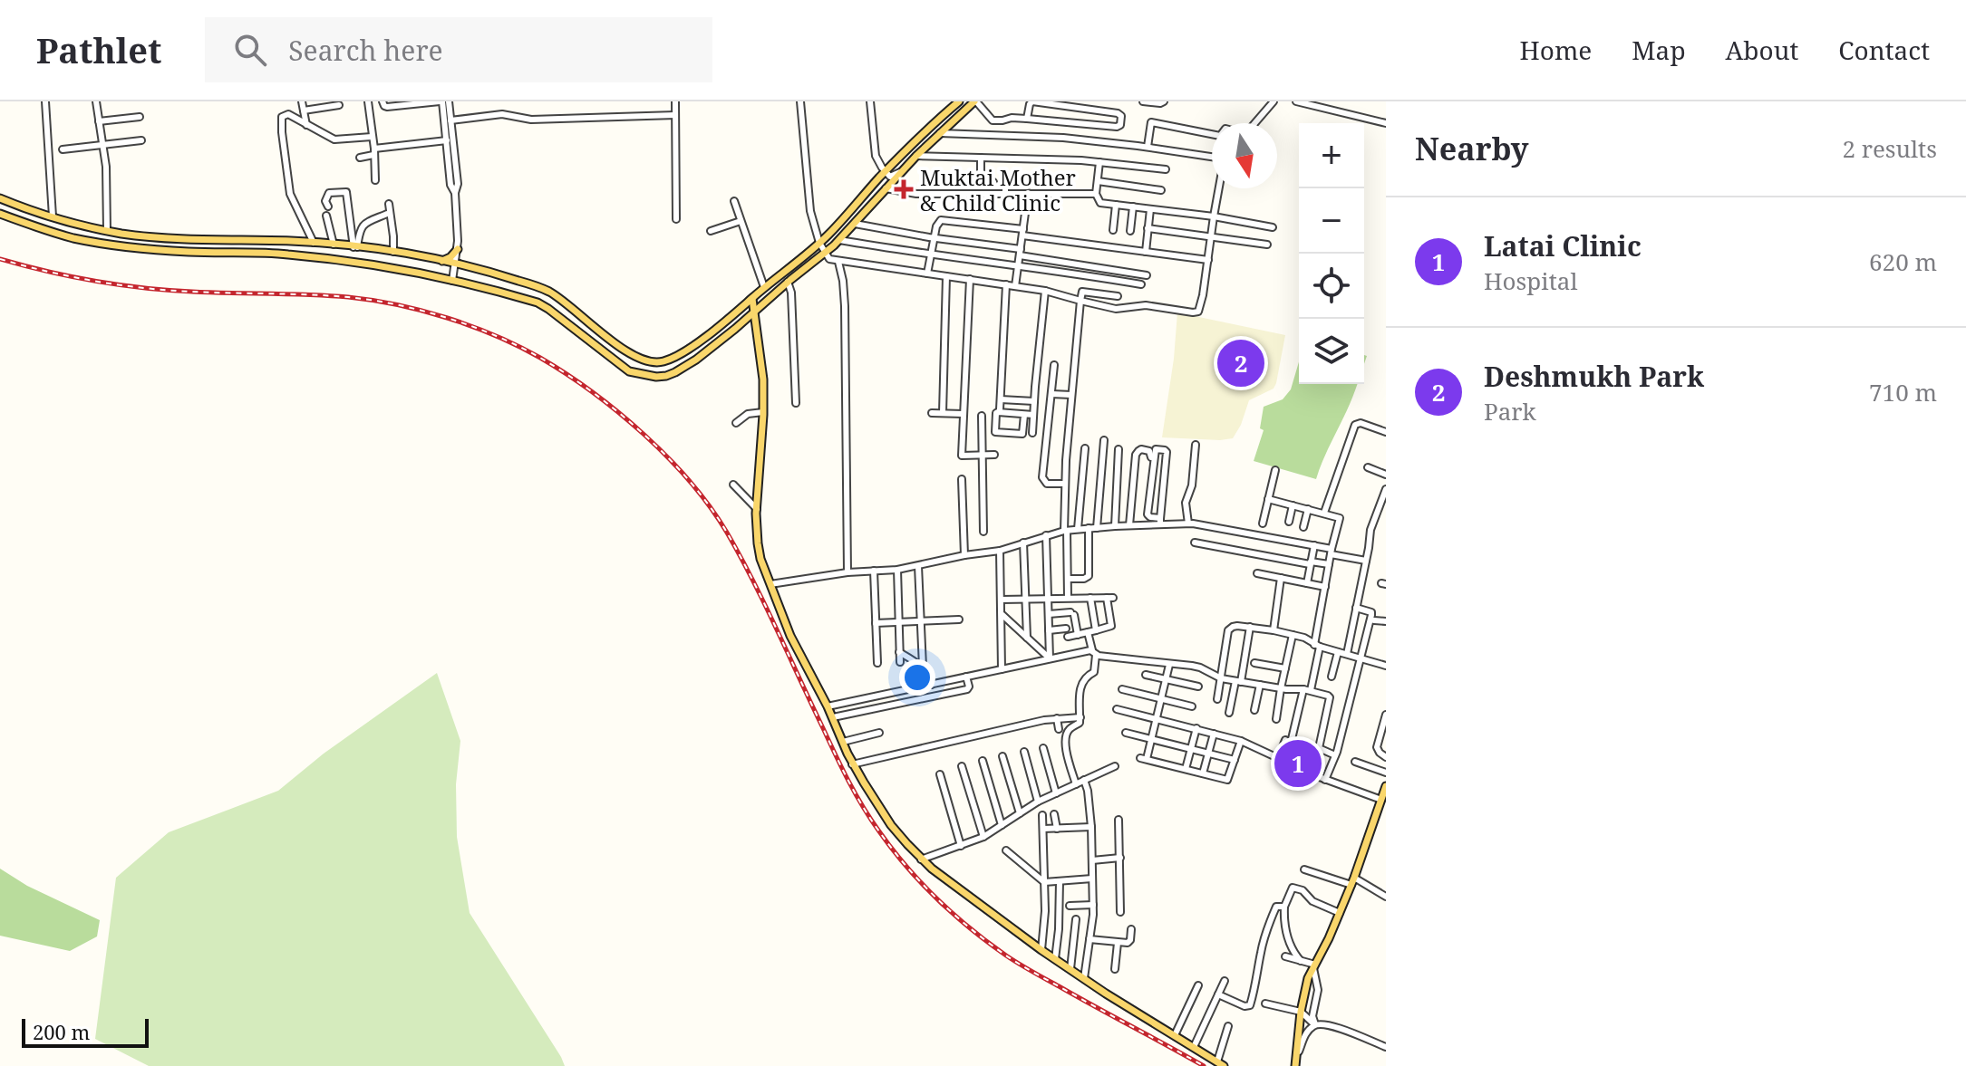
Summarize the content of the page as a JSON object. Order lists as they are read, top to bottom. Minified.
{"places":{"health":["Muktai Mother & Child Clinic"]},"scale_bar":"200 m","north":"bottom","page":{"header":"Pathlet","search":"Search here","nav":["Home","Map","About","Contact"],"heading":["Nearby","2 results"],"map_buttons":["+","−"],"list":[{"mark":"1","name":"Latai Clinic","note":"Hospital","value":"620 m"},{"mark":"2","name":"Deshmukh Park","note":"Park","value":"710 m"}],"pins":["2","1"],"scale":"200 m"}}
